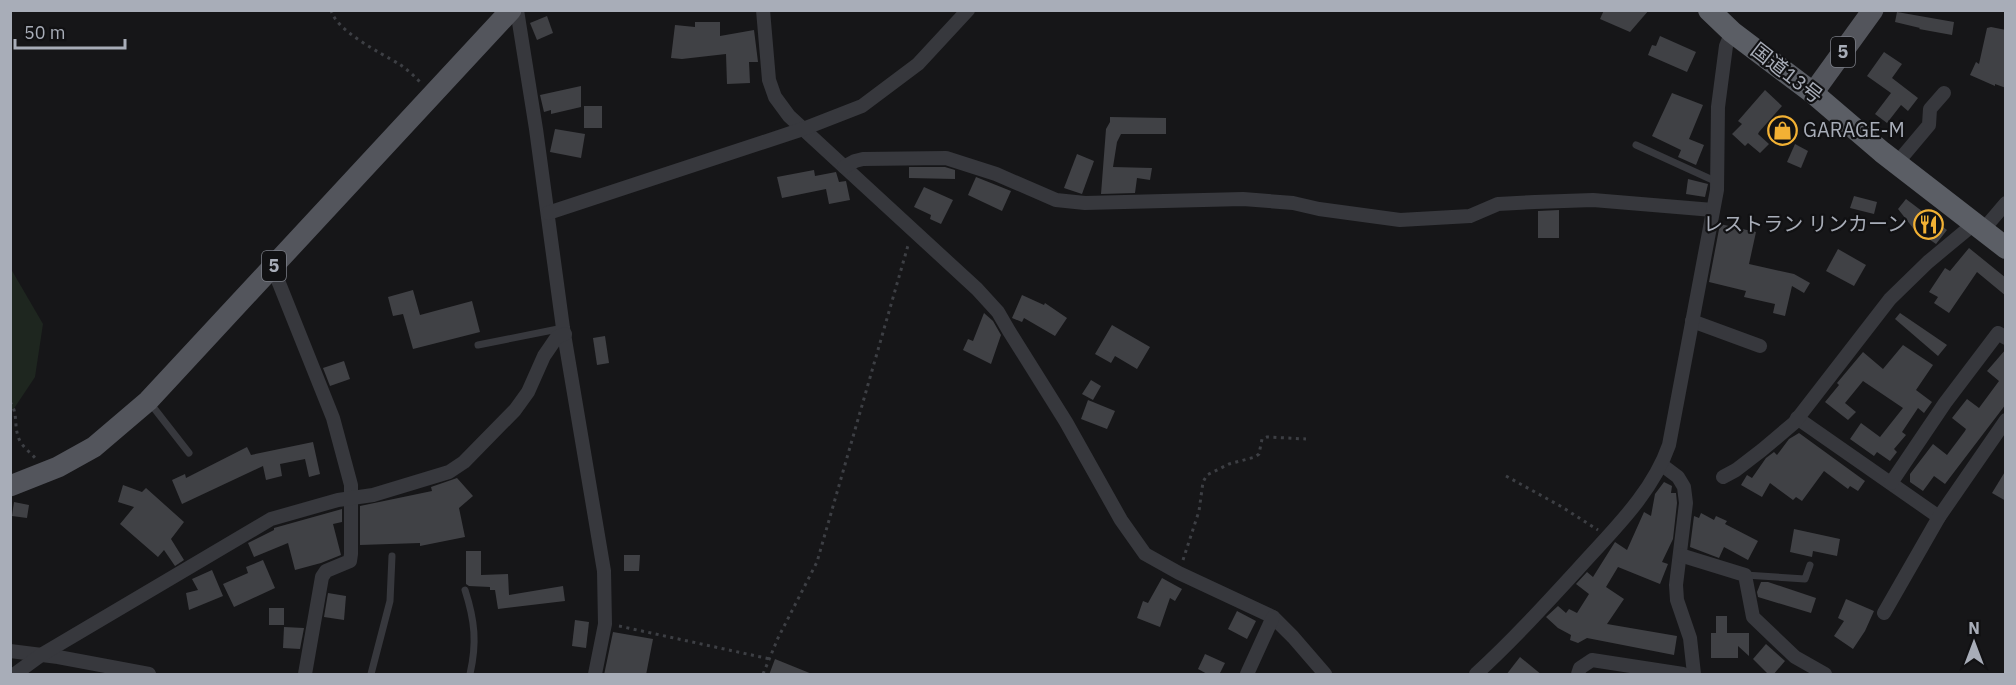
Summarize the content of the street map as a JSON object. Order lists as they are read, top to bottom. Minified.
{"streets":{"highway":["国道13号"],"main road":["5"]},"crossings":[["5","国道13号"]],"places":{"shop":["GARAGE-M"],"restaurant":["レストラン リンカーン"]},"scale_bar":"50 m","north":"top"}
